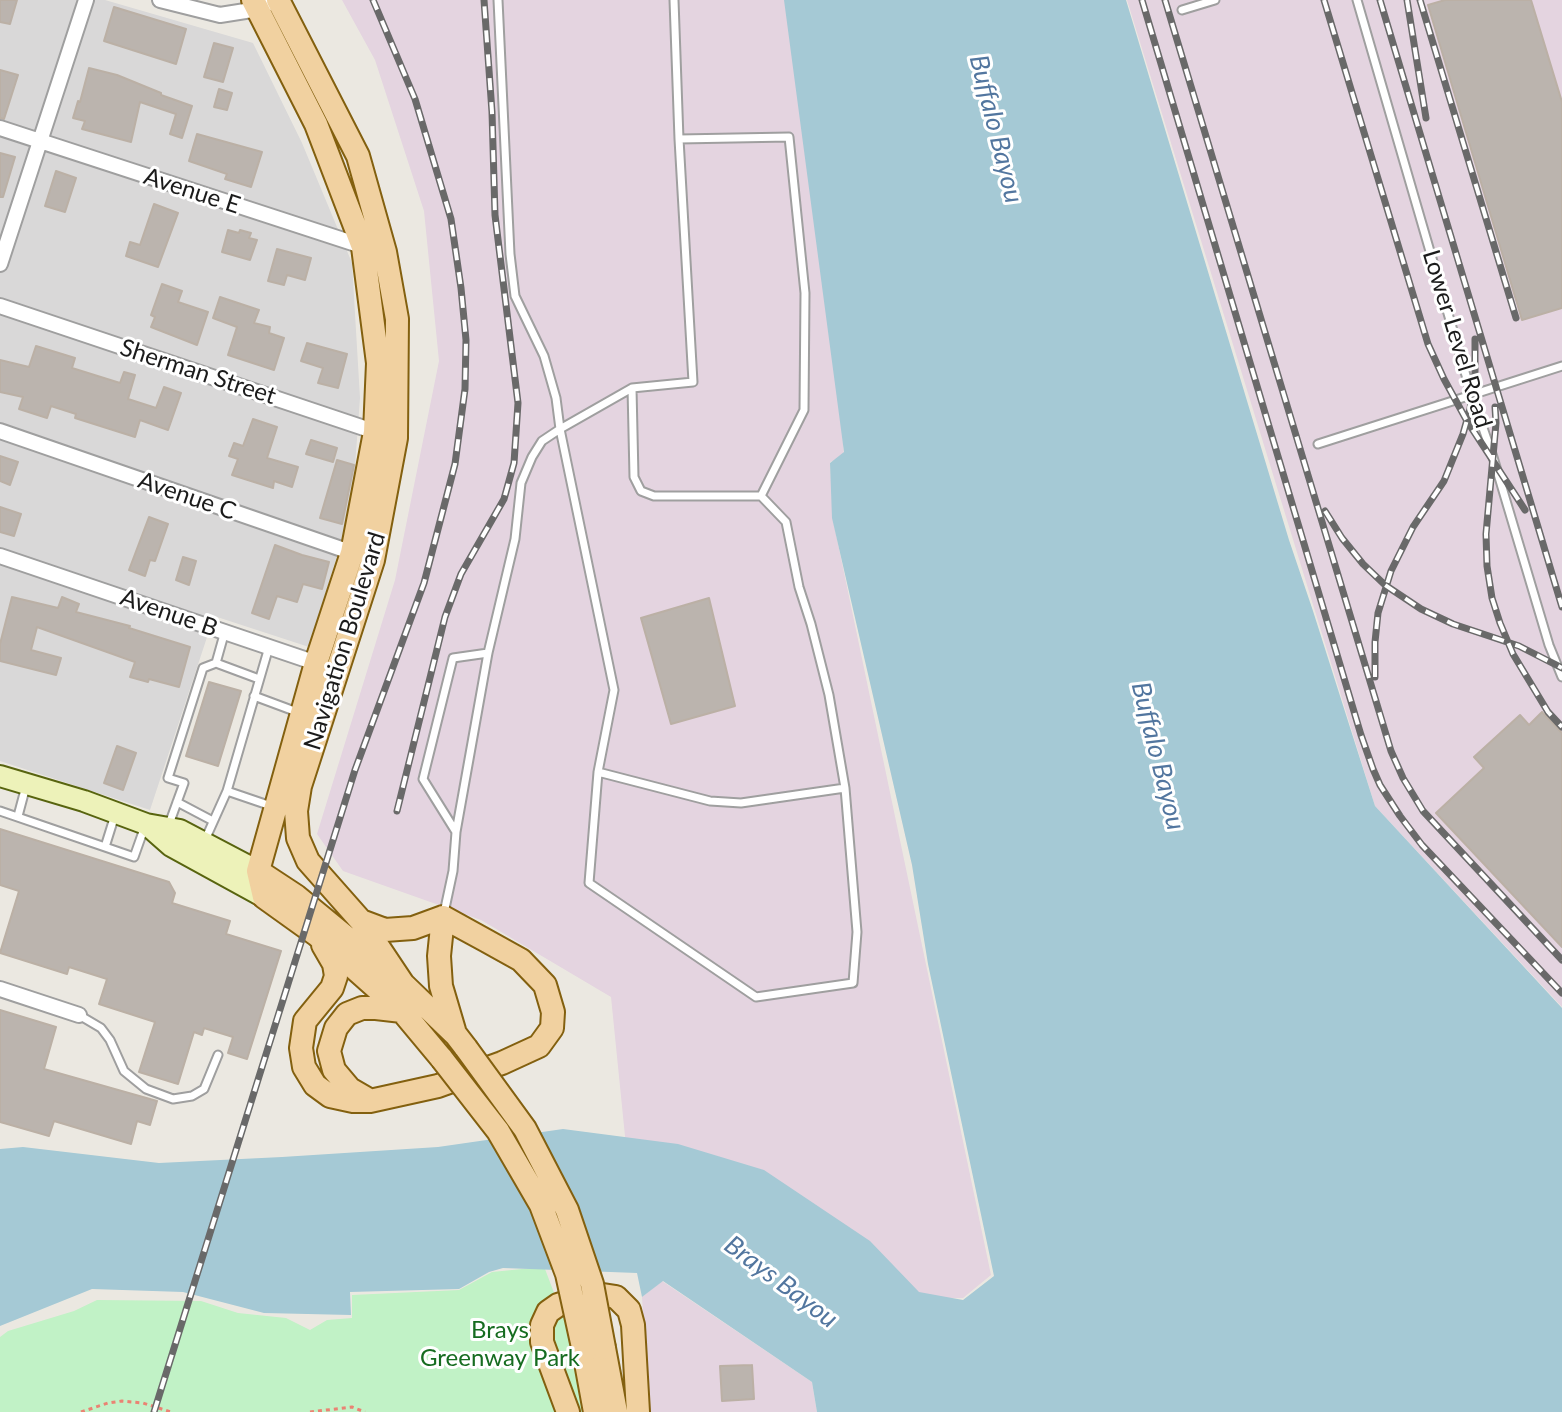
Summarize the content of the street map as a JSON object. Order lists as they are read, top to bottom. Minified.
{"streets":{"main road":["Navigation Boulevard"],"street":["Avenue E","Sherman Street","Avenue C","Avenue B"],"lane":["Lower Level Road"]},"crossings":[["Avenue E","Navigation Boulevard"],["Sherman Street","Navigation Boulevard"],["Avenue C","Navigation Boulevard"],["Avenue B","Navigation Boulevard"]],"water":["Buffalo Bayou","Brays Bayou"],"parks":["Brays Greenway Park"]}
